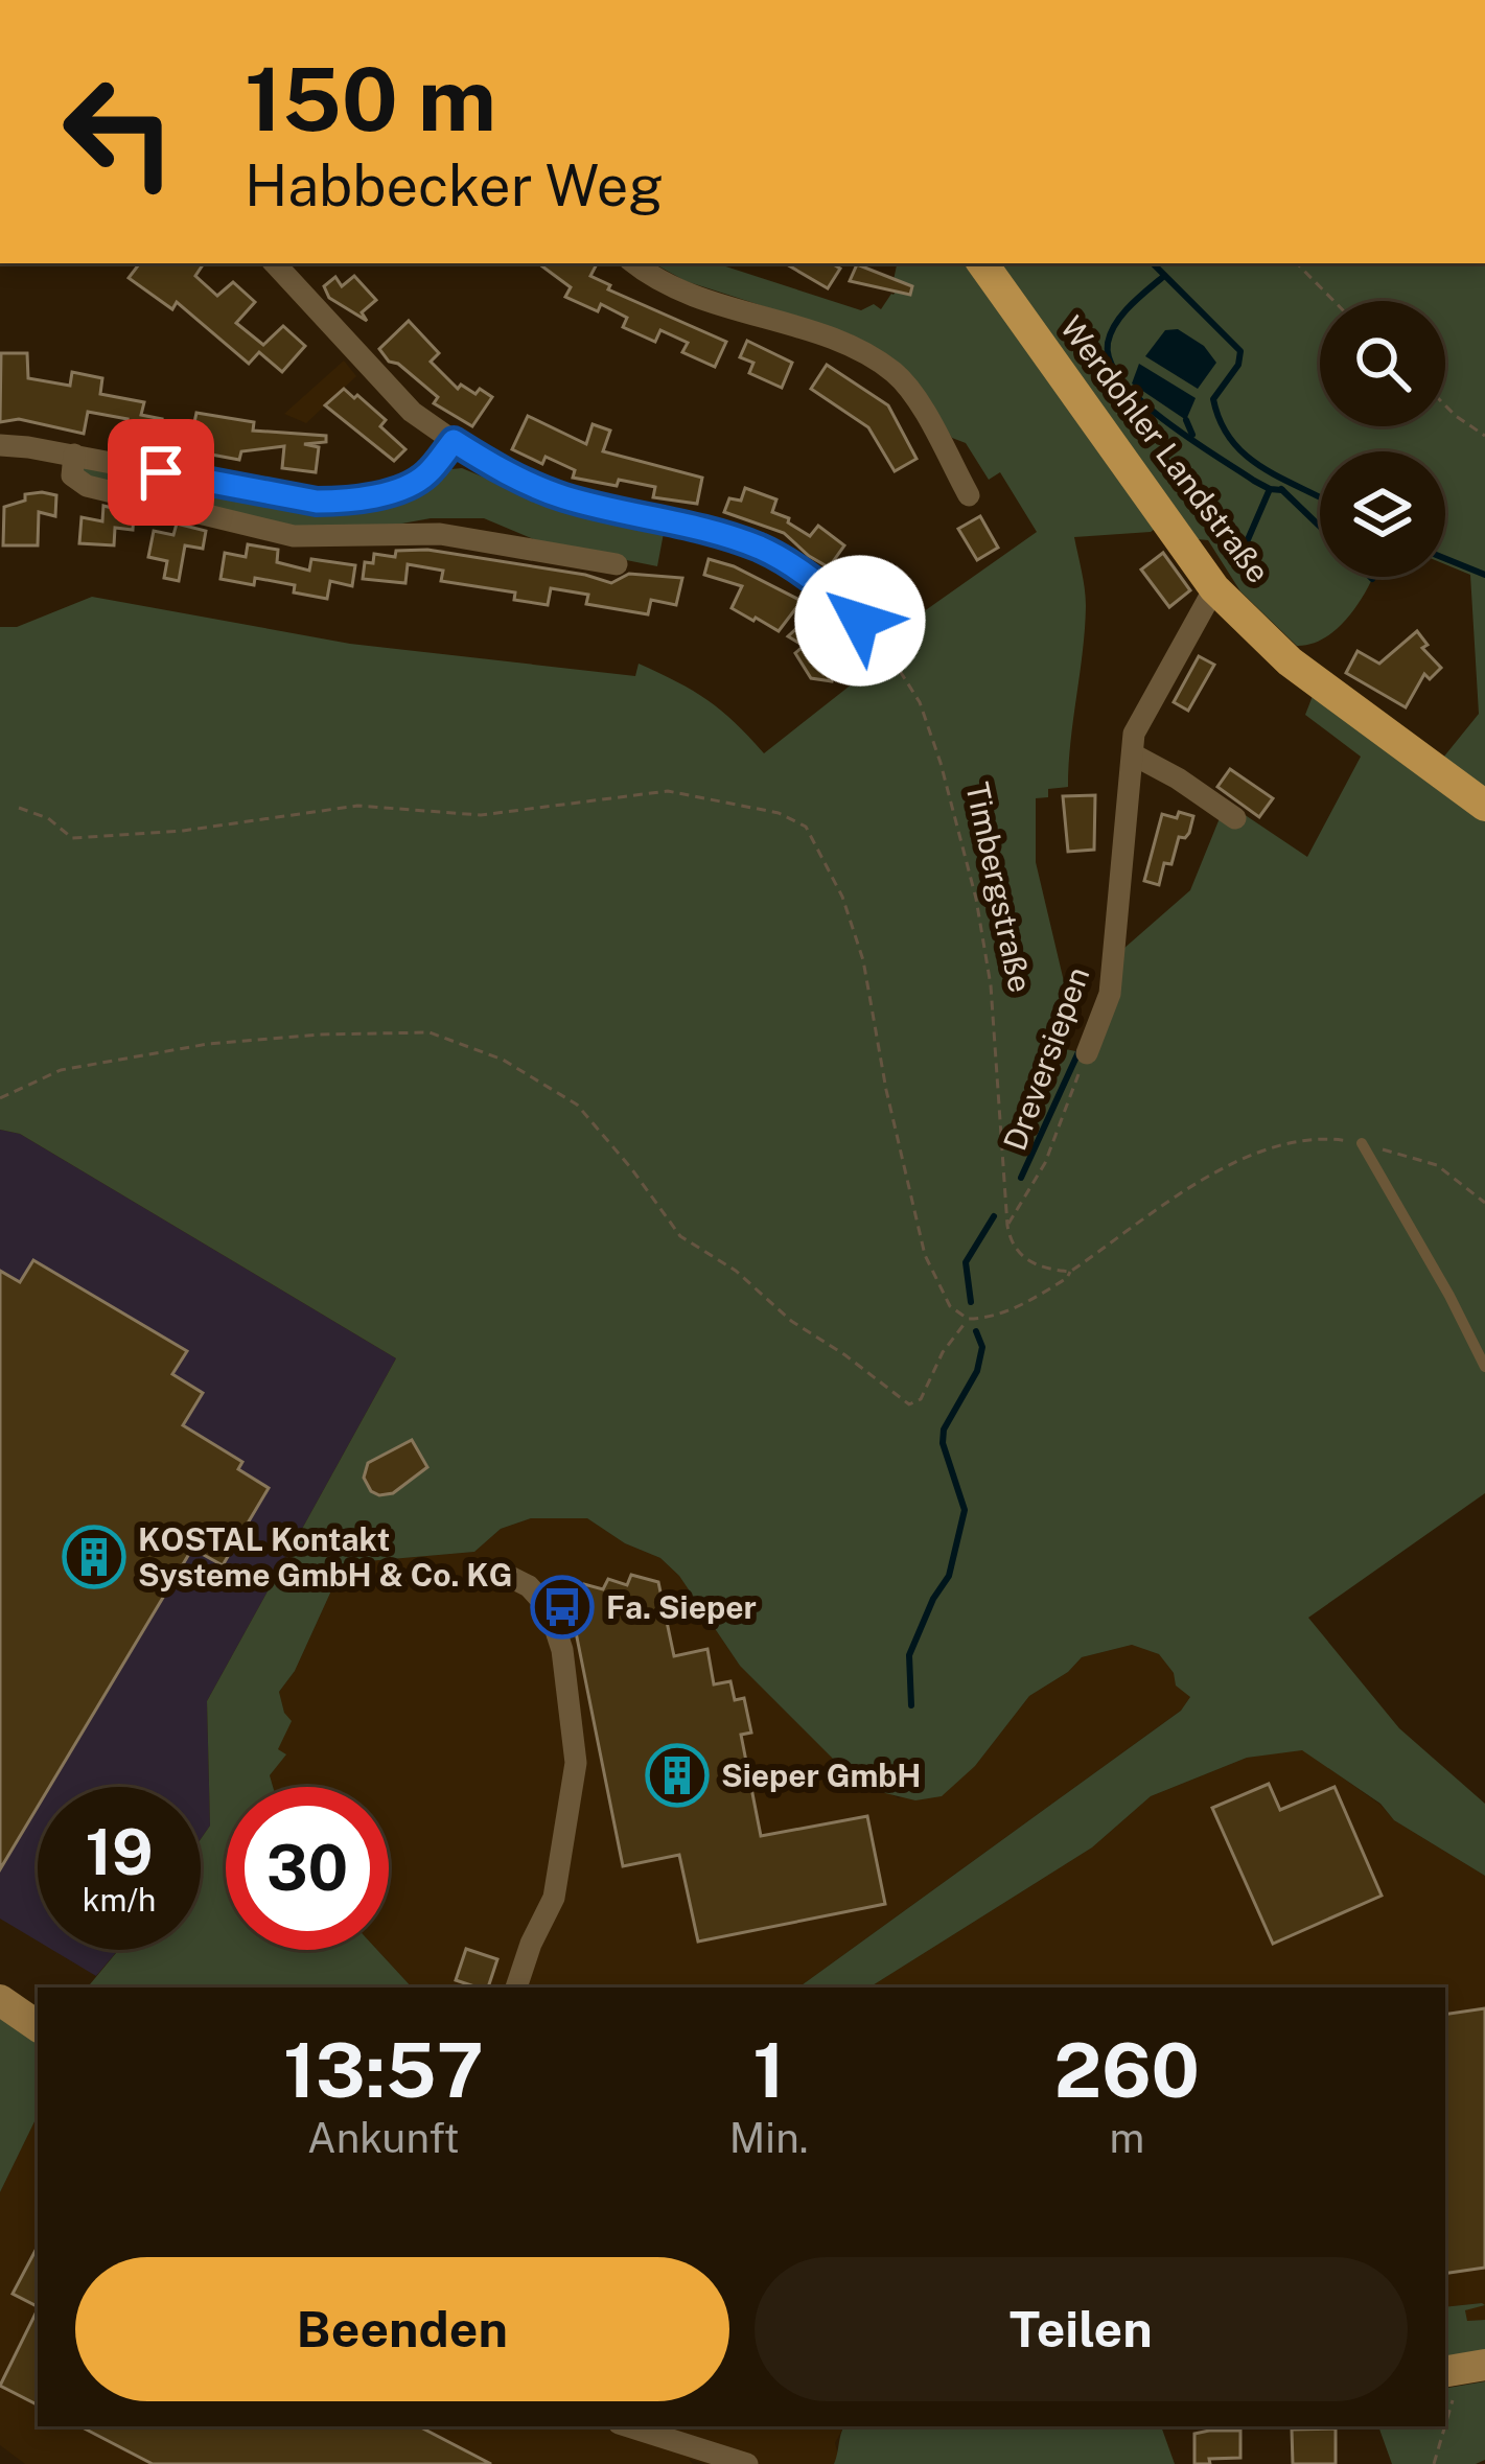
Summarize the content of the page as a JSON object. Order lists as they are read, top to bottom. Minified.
{"streets":{"main road":["Werdohler Landstraße"],"street":["Dreversiepen"],"path":["Timbergstraße"]},"crossings":[["Werdohler Landstraße","Dreversiepen"],["Timbergstraße","Dreversiepen"]],"places":{"building":["KOSTAL Kontakt Systeme GmbH & Co. KG","Sieper GmbH"],"bus stop":["Fa. Sieper"]},"page":{"turn":["150 m","Habbecker Weg"],"speed":"19 km/h","limit":"30","eta":["13:57","Ankunft","1","Min.","260","m"],"buttons":["Beenden","Teilen"]}}
